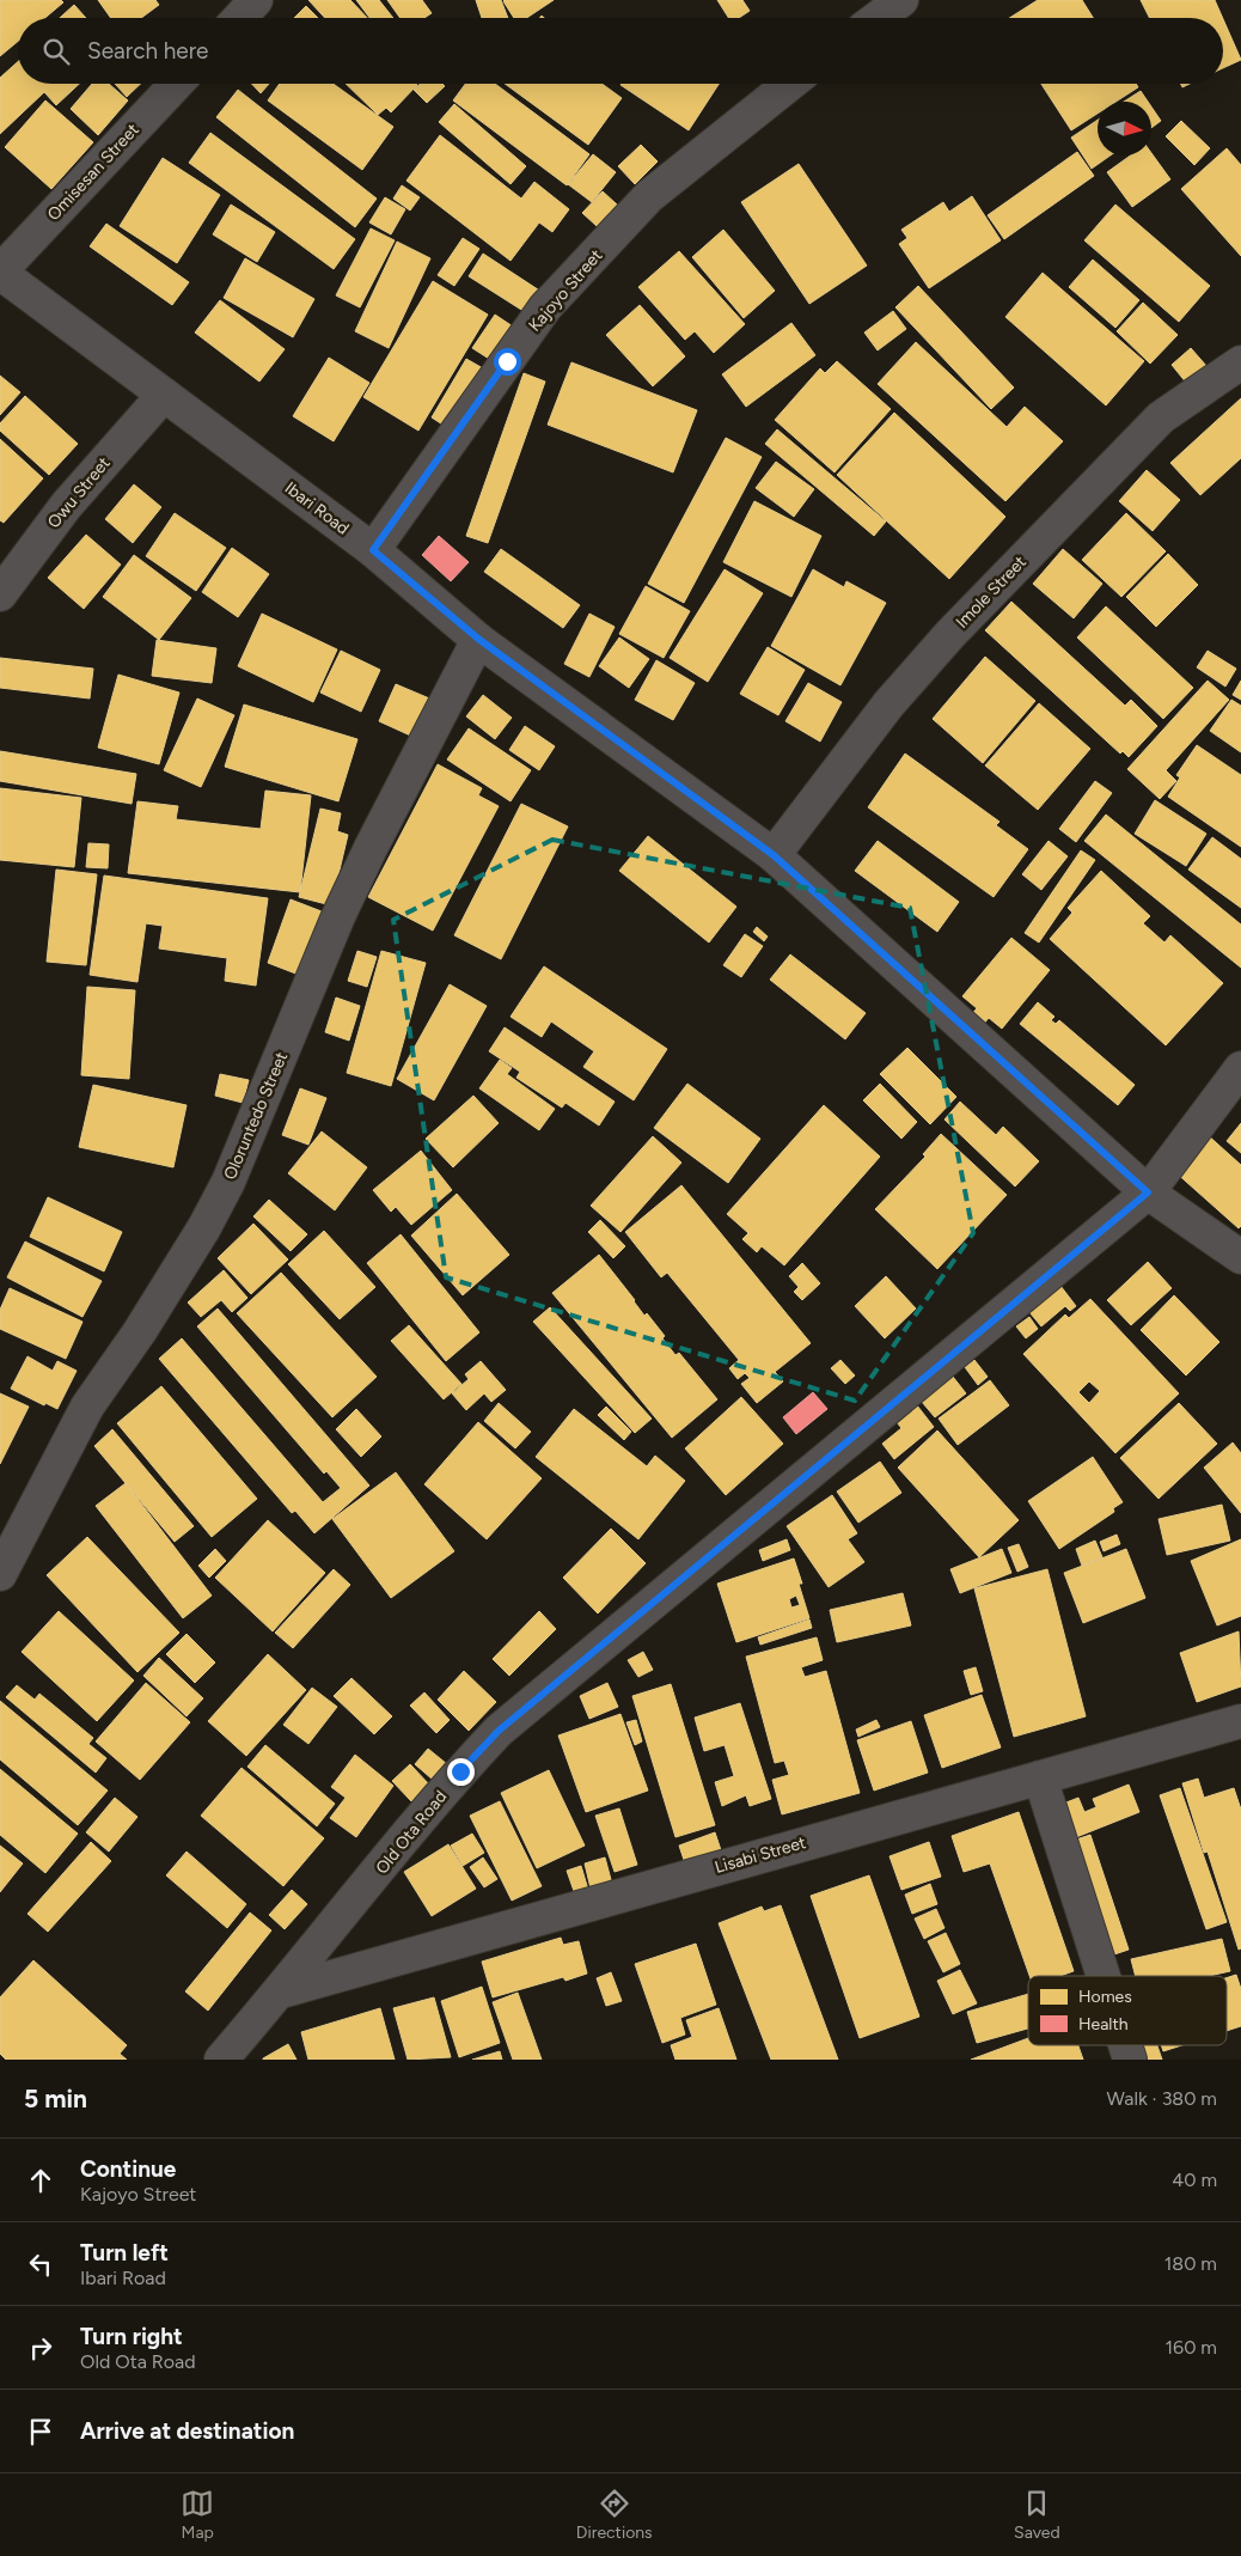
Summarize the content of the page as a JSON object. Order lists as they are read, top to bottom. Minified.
{"streets":{"street":["Omisesan Street","Kajoyo Street","Owu Street","Ibari Road","Imole Street","Oloruntedo Street","Old Ota Road","Lisabi Street"]},"crossings":[["Omisesan Street","Ibari Road"],["Kajoyo Street","Ibari Road"],["Owu Street","Ibari Road"],["Ibari Road","Imole Street"],["Ibari Road","Oloruntedo Street"],["Ibari Road","Old Ota Road"],["Old Ota Road","Lisabi Street"]],"legend":["Homes","Health"],"north":"right","page":{"search":"Search here","heading":["5 min","Walk · 380 m"],"list":[["Continue","Kajoyo Street","40 m"],["Turn left","Ibari Road","180 m"],["Turn right","Old Ota Road","160 m"],"Arrive at destination"],"nav":["Map","Directions","Saved"]}}
